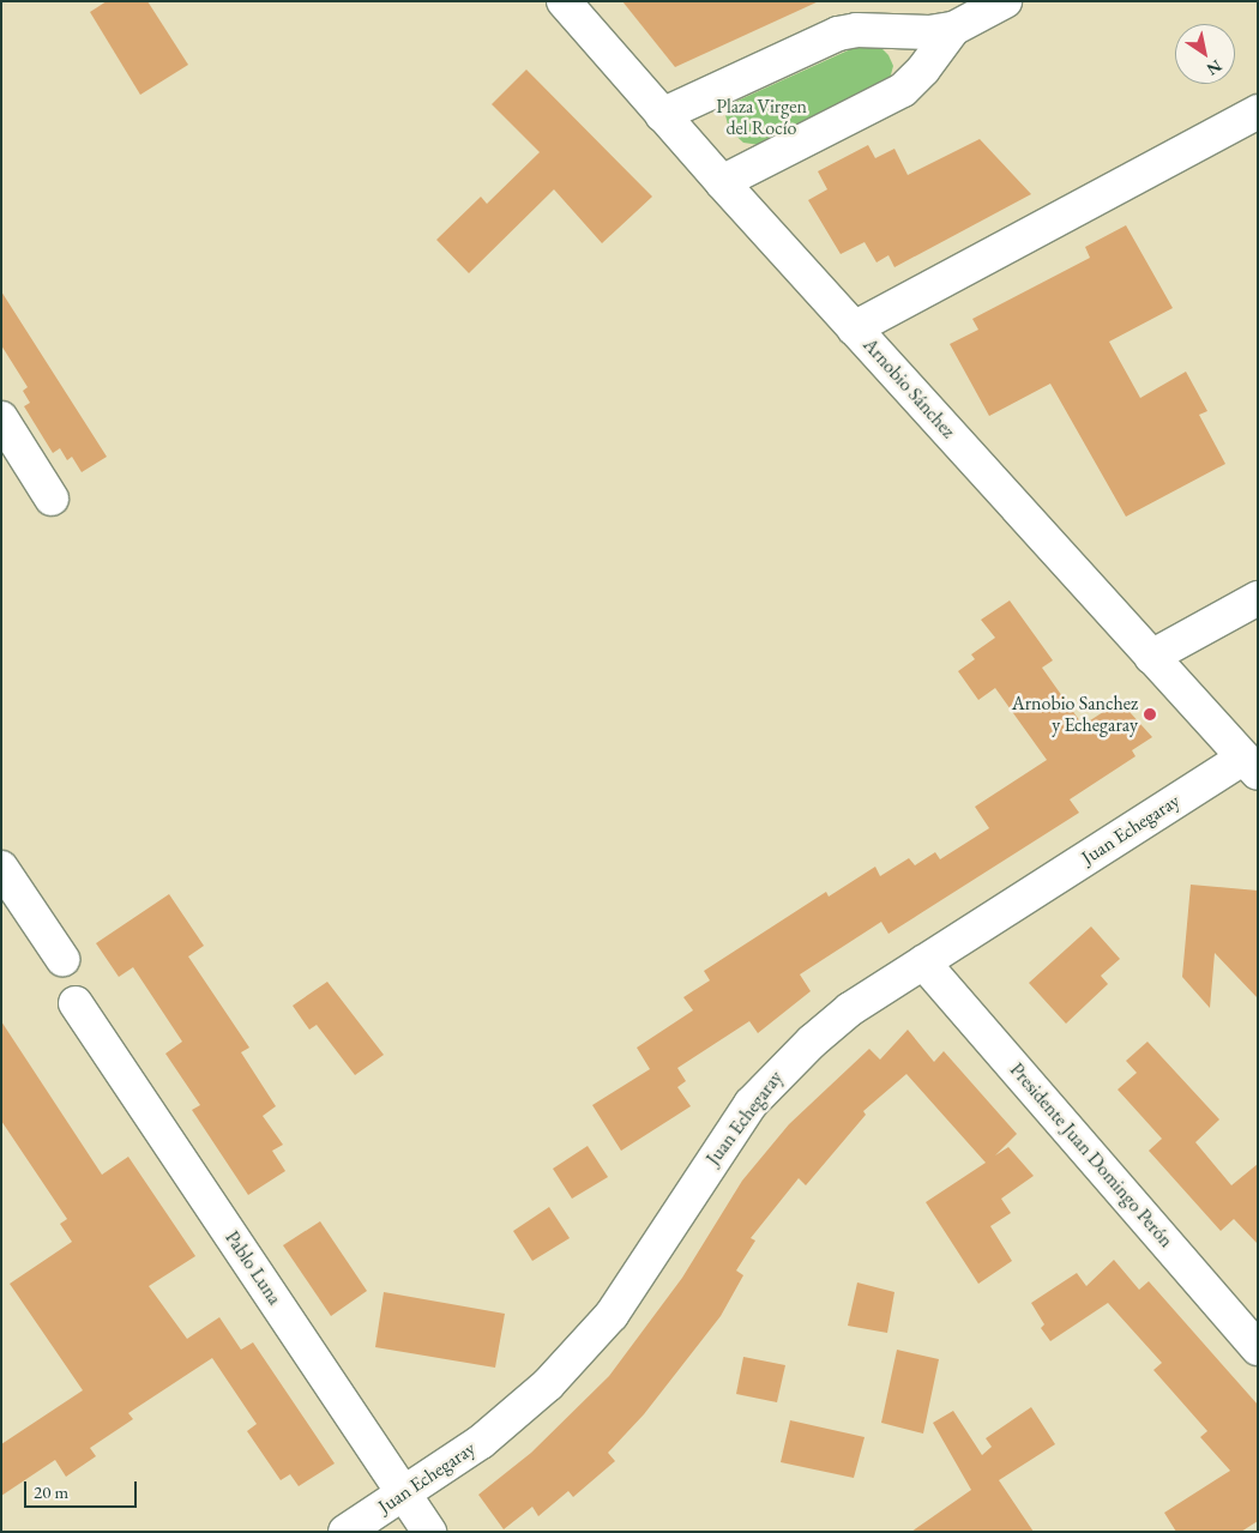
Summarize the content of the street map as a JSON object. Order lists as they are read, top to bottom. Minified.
{"streets":{"street":["Arnobio Sánchez","Juan Echegaray","Presidente Juan Domingo Perón","Pablo Luna"]},"crossings":[["Arnobio Sánchez","Juan Echegaray"],["Juan Echegaray","Presidente Juan Domingo Perón"],["Juan Echegaray","Pablo Luna"]],"parks":["Plaza Virgen del Rocío"],"places":["Arnobio Sanchez y Echegaray"],"scale_bar":"20 m","north":"bottom right"}
